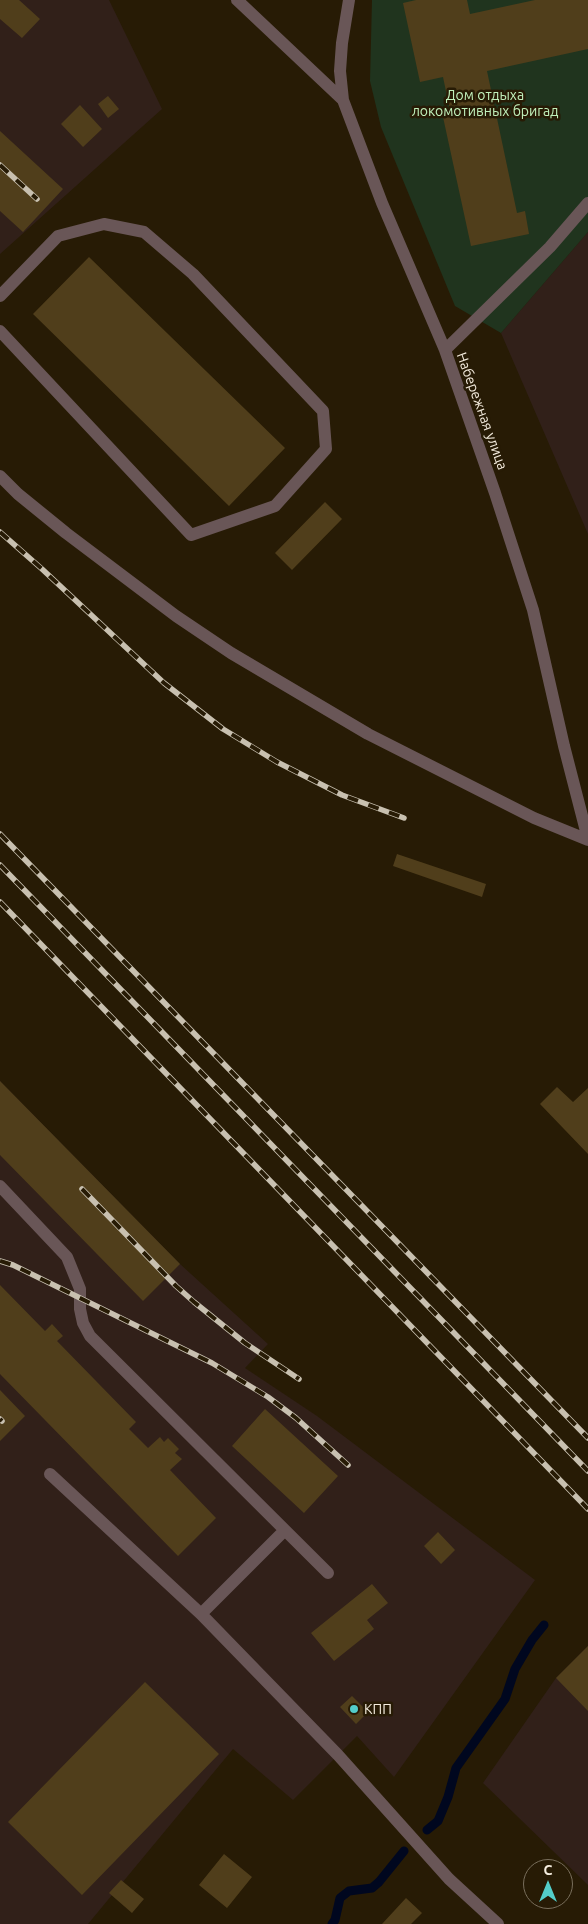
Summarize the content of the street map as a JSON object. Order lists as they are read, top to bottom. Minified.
{"streets":{"street":["Набережная улица"]},"parks":["Дом отдыха локомотивных бригад"],"places":["КПП"],"north":"top"}
